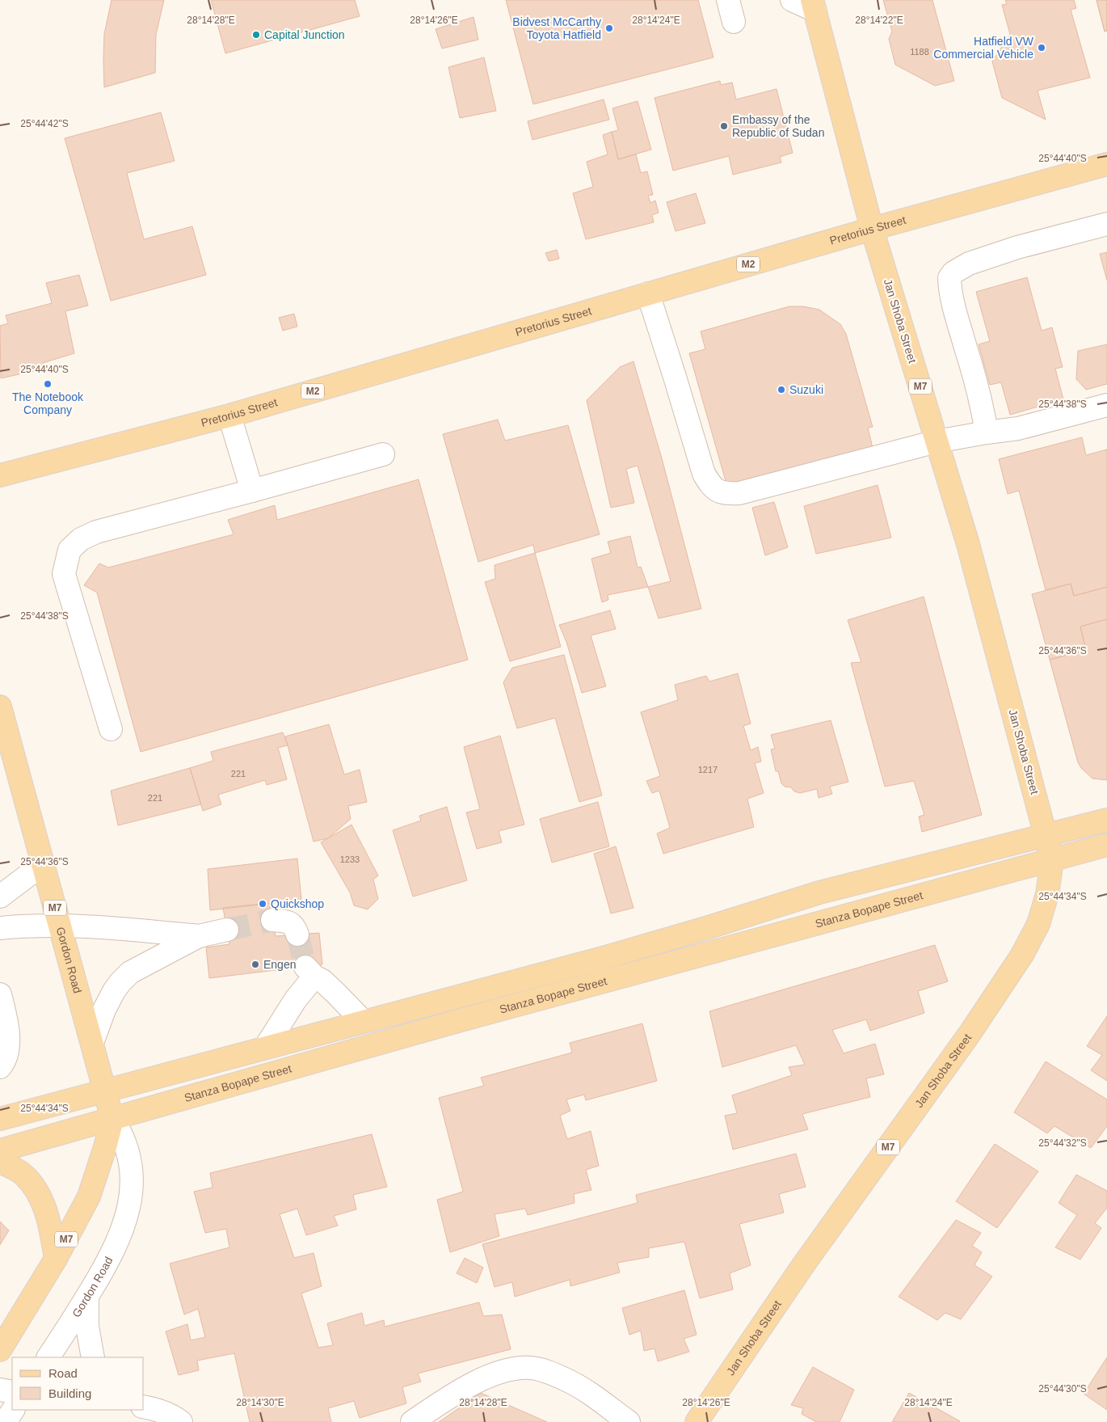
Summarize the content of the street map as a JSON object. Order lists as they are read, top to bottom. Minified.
{"streets":{"main road":["Pretorius Street","M2","Jan Shoba Street","M7","Stanza Bopape Street","Gordon Road"]},"crossings":[["Pretorius Street","Jan Shoba Street"],["Jan Shoba Street","Stanza Bopape Street"],["Stanza Bopape Street","Gordon Road"]],"places":["Bidvest McCarthy Toyota Hatfield","Capital Junction","Hatfield VW Commercial Vehicle","Embassy of the Republic of Sudan","The Notebook Company","Suzuki","Quickshop","Engen"],"house_numbers":["1188","1217","221","221","1233"],"legend":["Road","Building"],"coordinates":["28°14'28\"E","28°14'26\"E","28°14'24\"E","28°14'22\"E","25°44'42\"S","25°44'40\"S","25°44'38\"S","25°44'36\"S","25°44'34\"S","25°44'32\"S","25°44'30\"S","28°14'30\"E"]}
